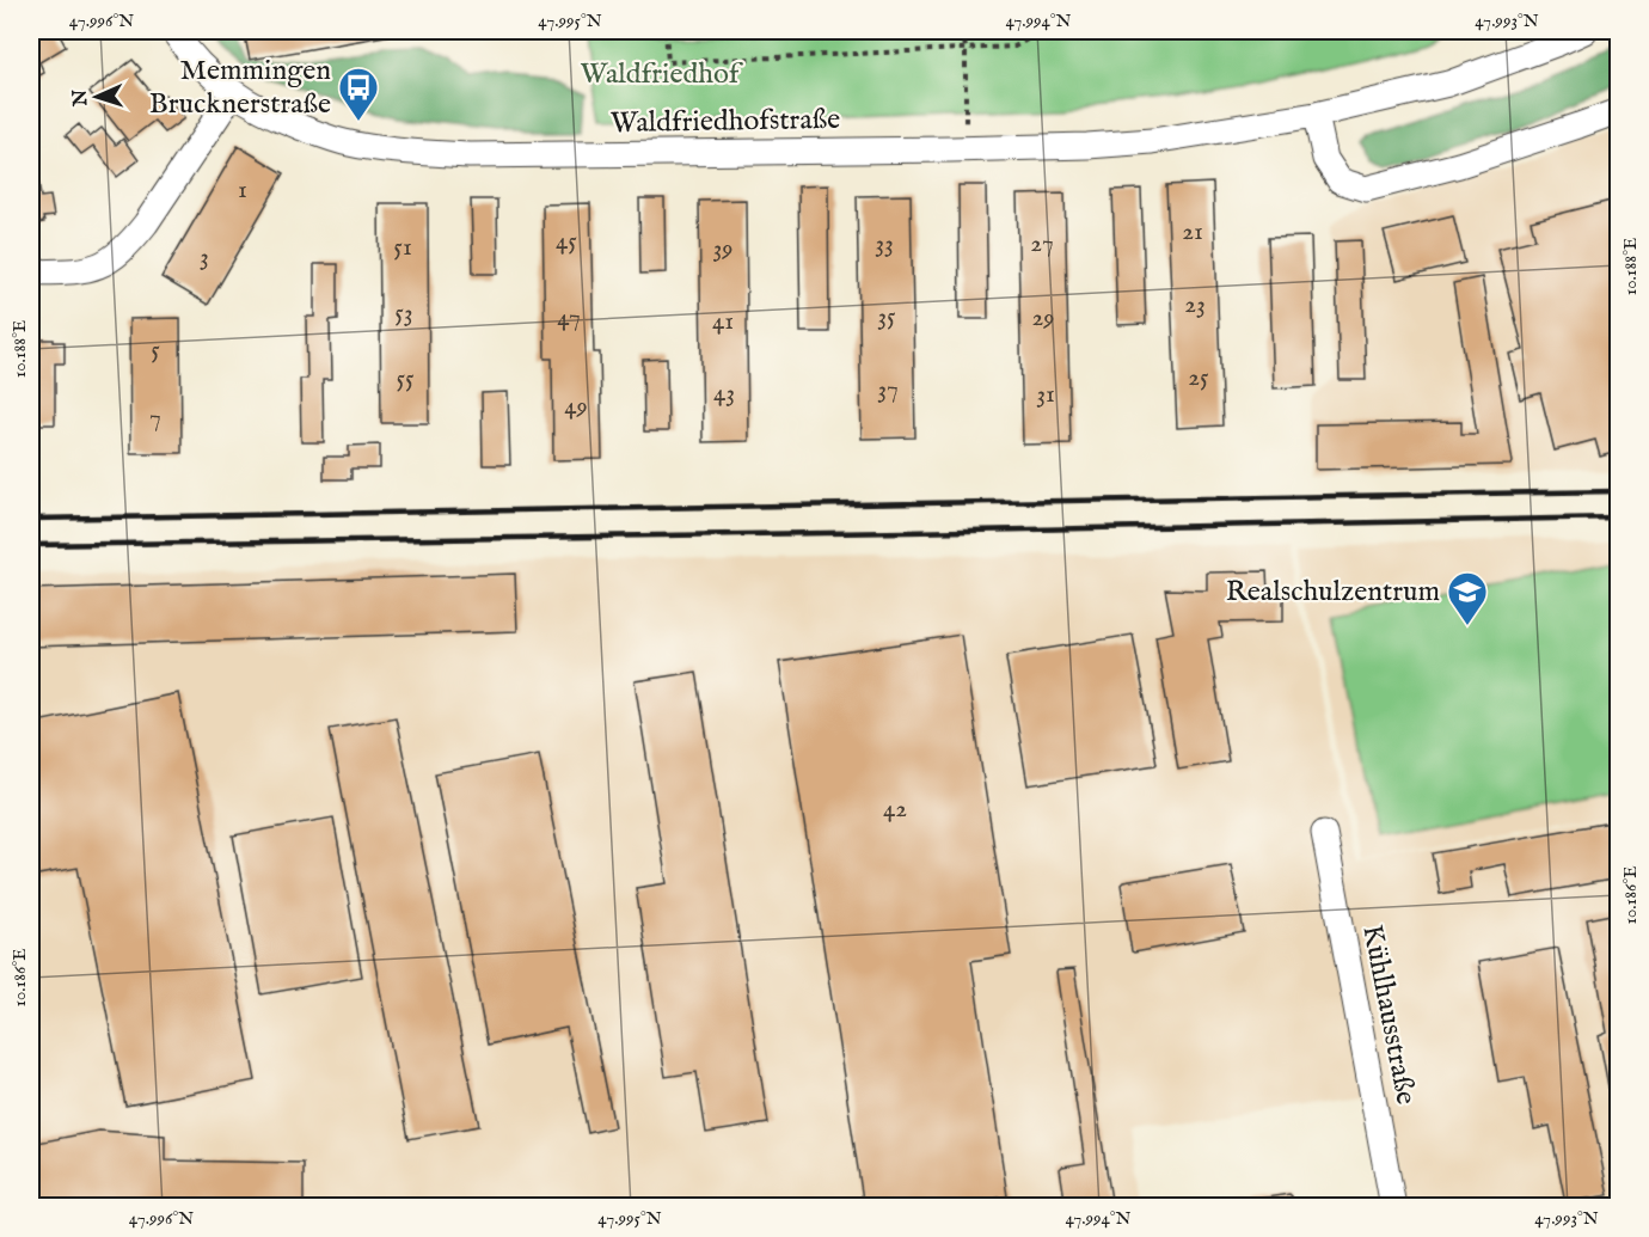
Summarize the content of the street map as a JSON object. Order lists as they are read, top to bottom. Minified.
{"streets":{"street":["Waldfriedhofstraße","Kühlhausstraße"]},"parks":["Waldfriedhof"],"places":{"bus stop":["Memmingen Brucknerstraße"],"school or university":["Realschulzentrum"]},"house_numbers":["1","21","45","33","27","51","39","3","23","53","35","47","29","41","5","25","55","37","43","31","49","7","42"],"north":"left","coordinates":["47.996°N","47.995°N","47.994°N","47.993°N","10.188°E","10.186°E"]}
